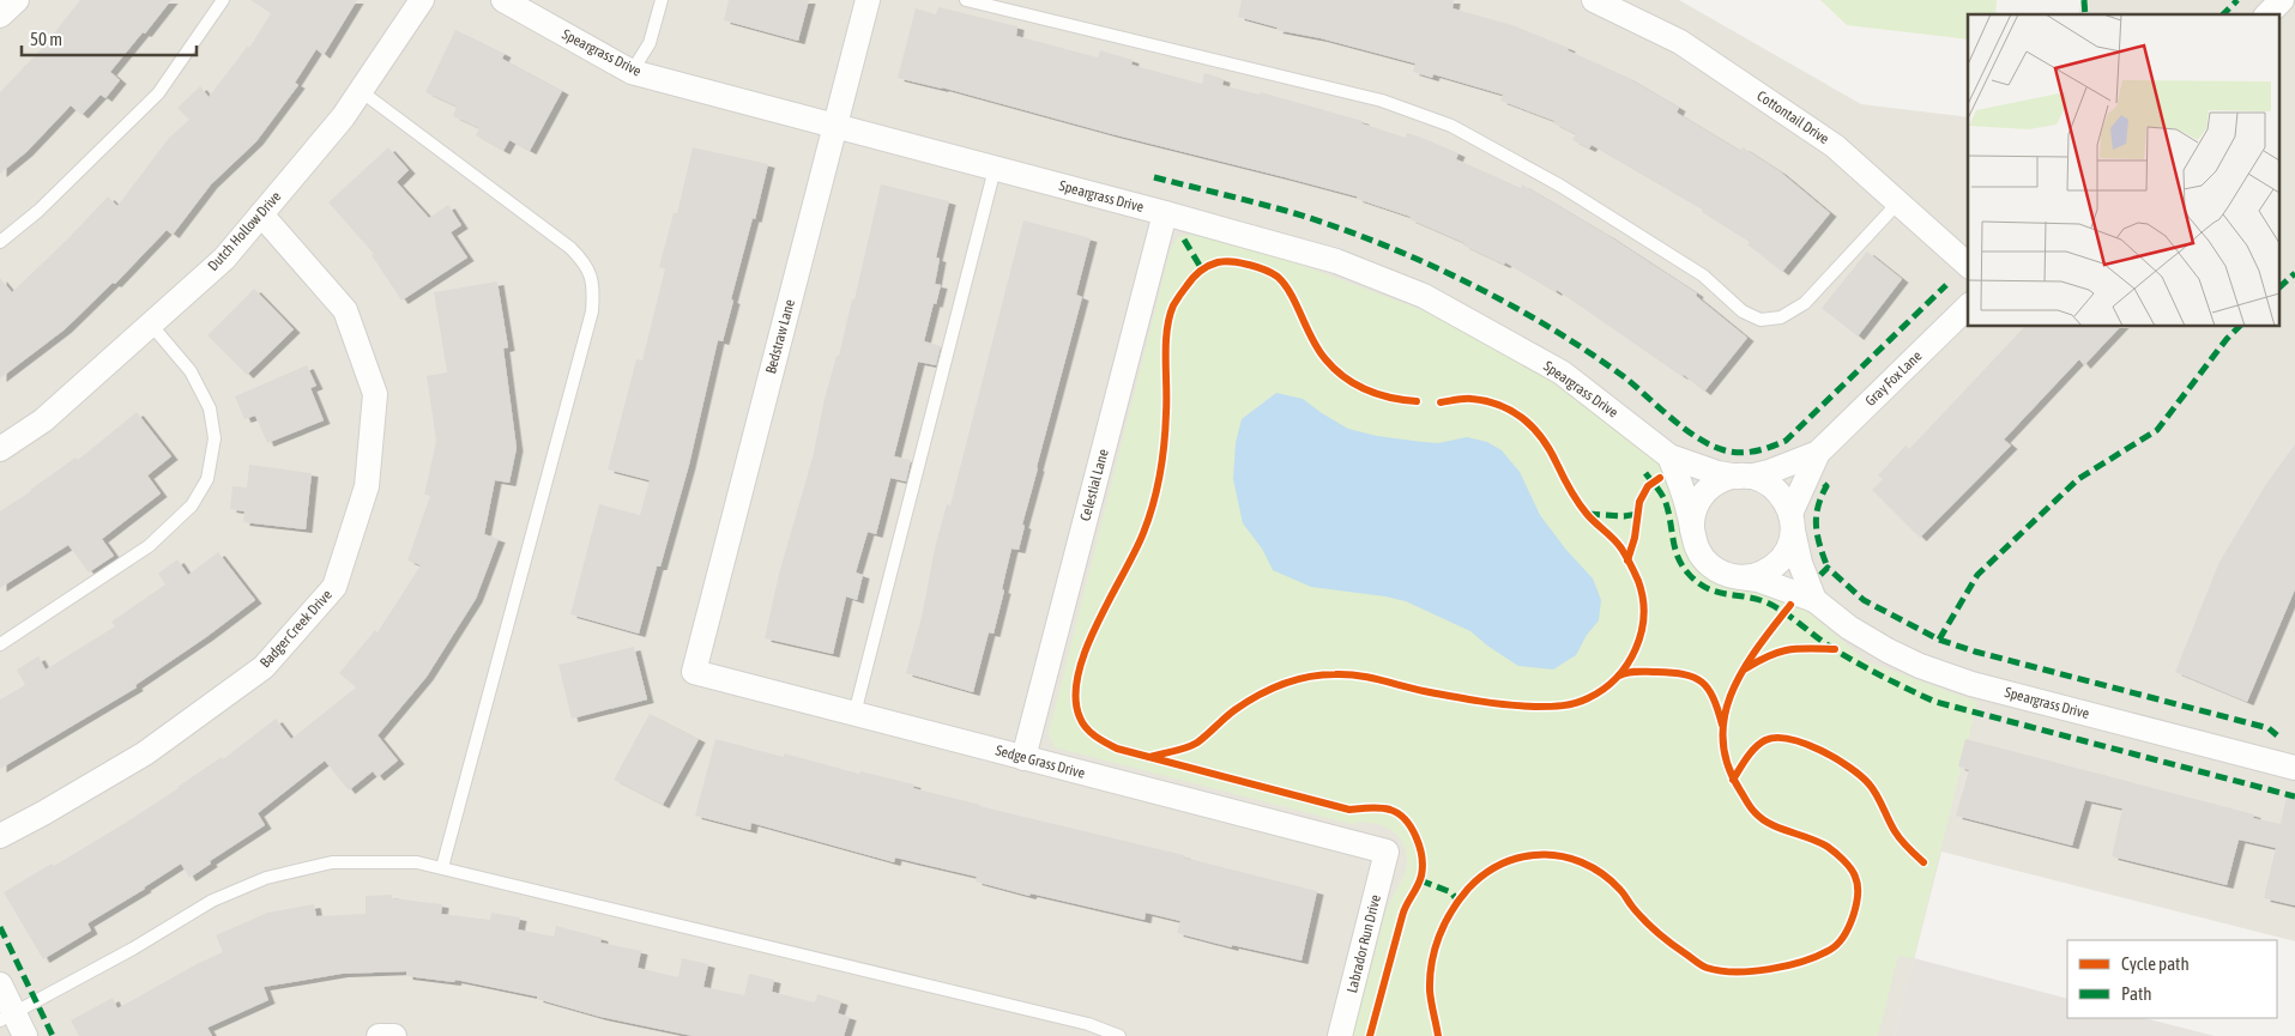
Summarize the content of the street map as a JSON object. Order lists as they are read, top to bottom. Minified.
{"streets":{"street":["Speargrass Drive","Cottontail Drive","Dutch Hollow Drive","Bedstraw Lane","Gray Fox Lane","Celestial Lane","Badger Creek Drive","Sedge Grass Drive","Labrador Run Drive"]},"crossings":[["Speargrass Drive","Bedstraw Lane"],["Speargrass Drive","Gray Fox Lane"],["Speargrass Drive","Celestial Lane"],["Dutch Hollow Drive","Badger Creek Drive"],["Bedstraw Lane","Sedge Grass Drive"],["Celestial Lane","Sedge Grass Drive"],["Sedge Grass Drive","Labrador Run Drive"]],"legend":["Cycle path","Path"],"scale_bar":"50 m"}
